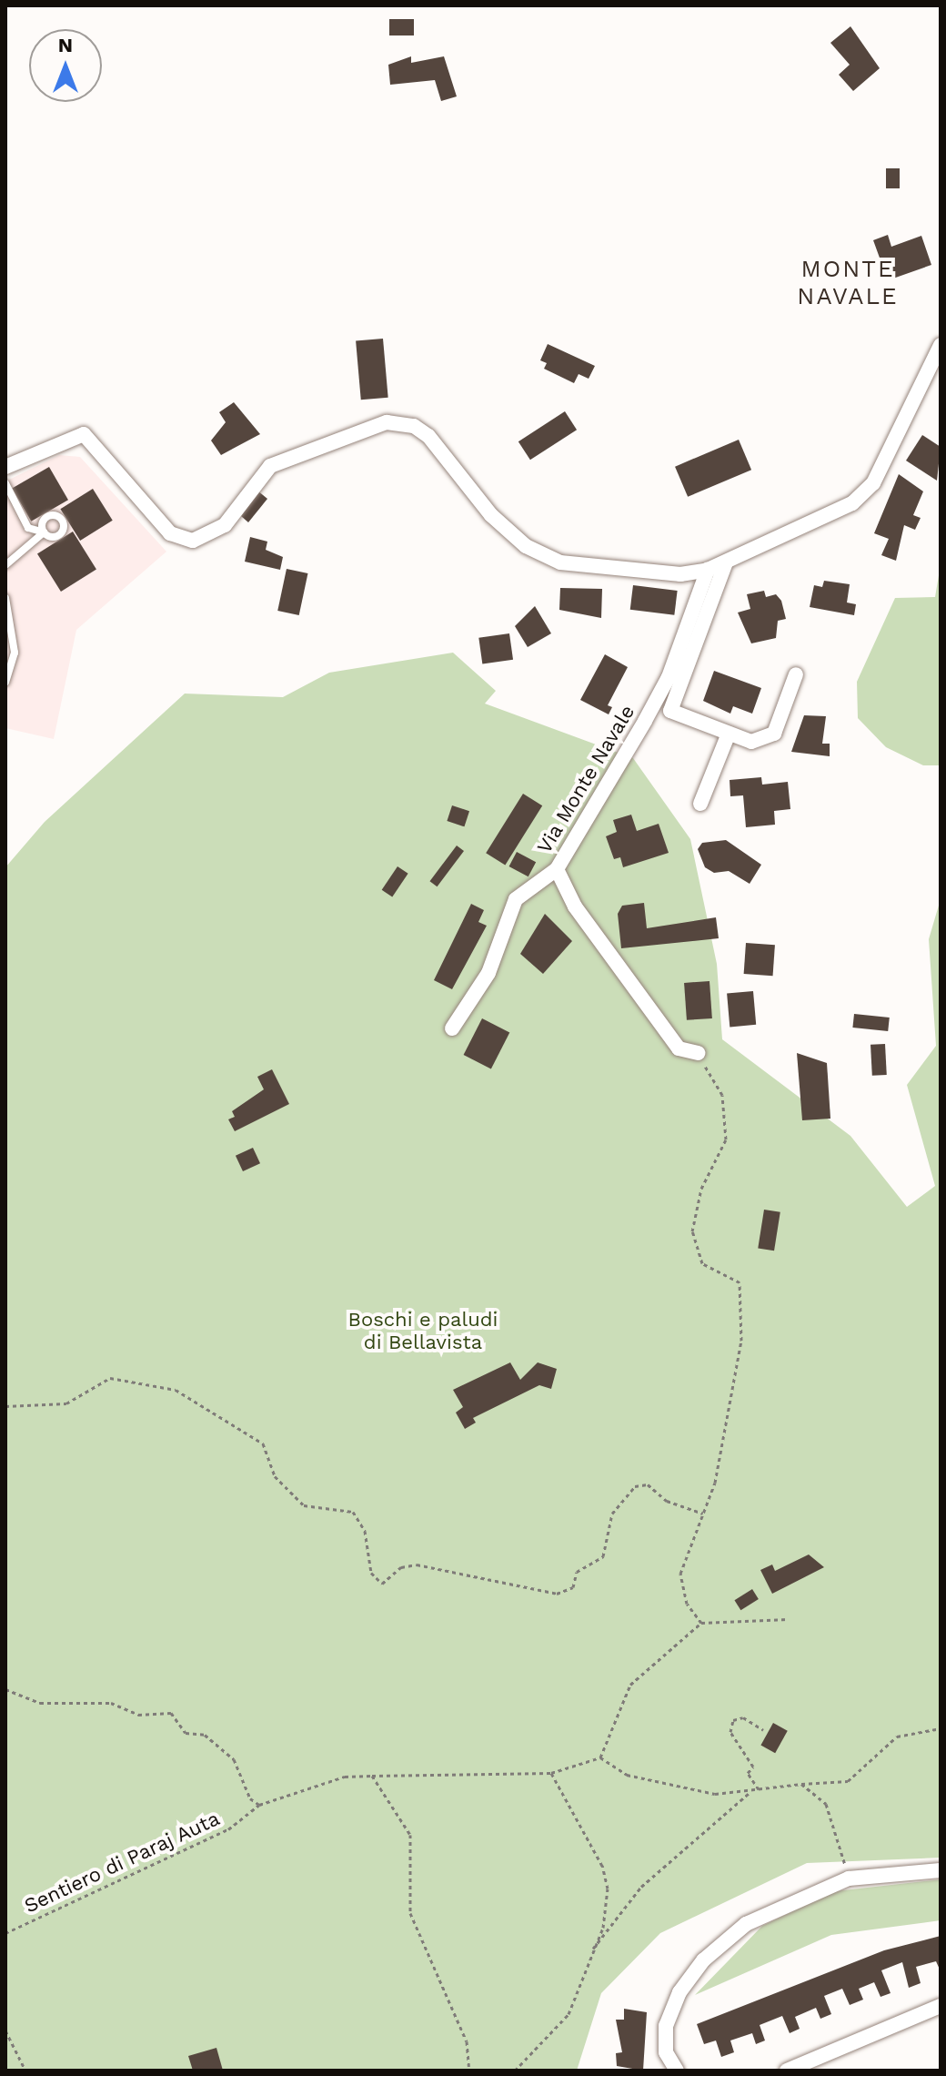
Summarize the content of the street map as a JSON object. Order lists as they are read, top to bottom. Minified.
{"streets":{"street":["Via Monte Navale"],"path":["Sentiero di Paraj Auta"]},"districts":["MONTE NAVALE"],"parks":["Boschi e paludi di Bellavista"],"north":"top"}
